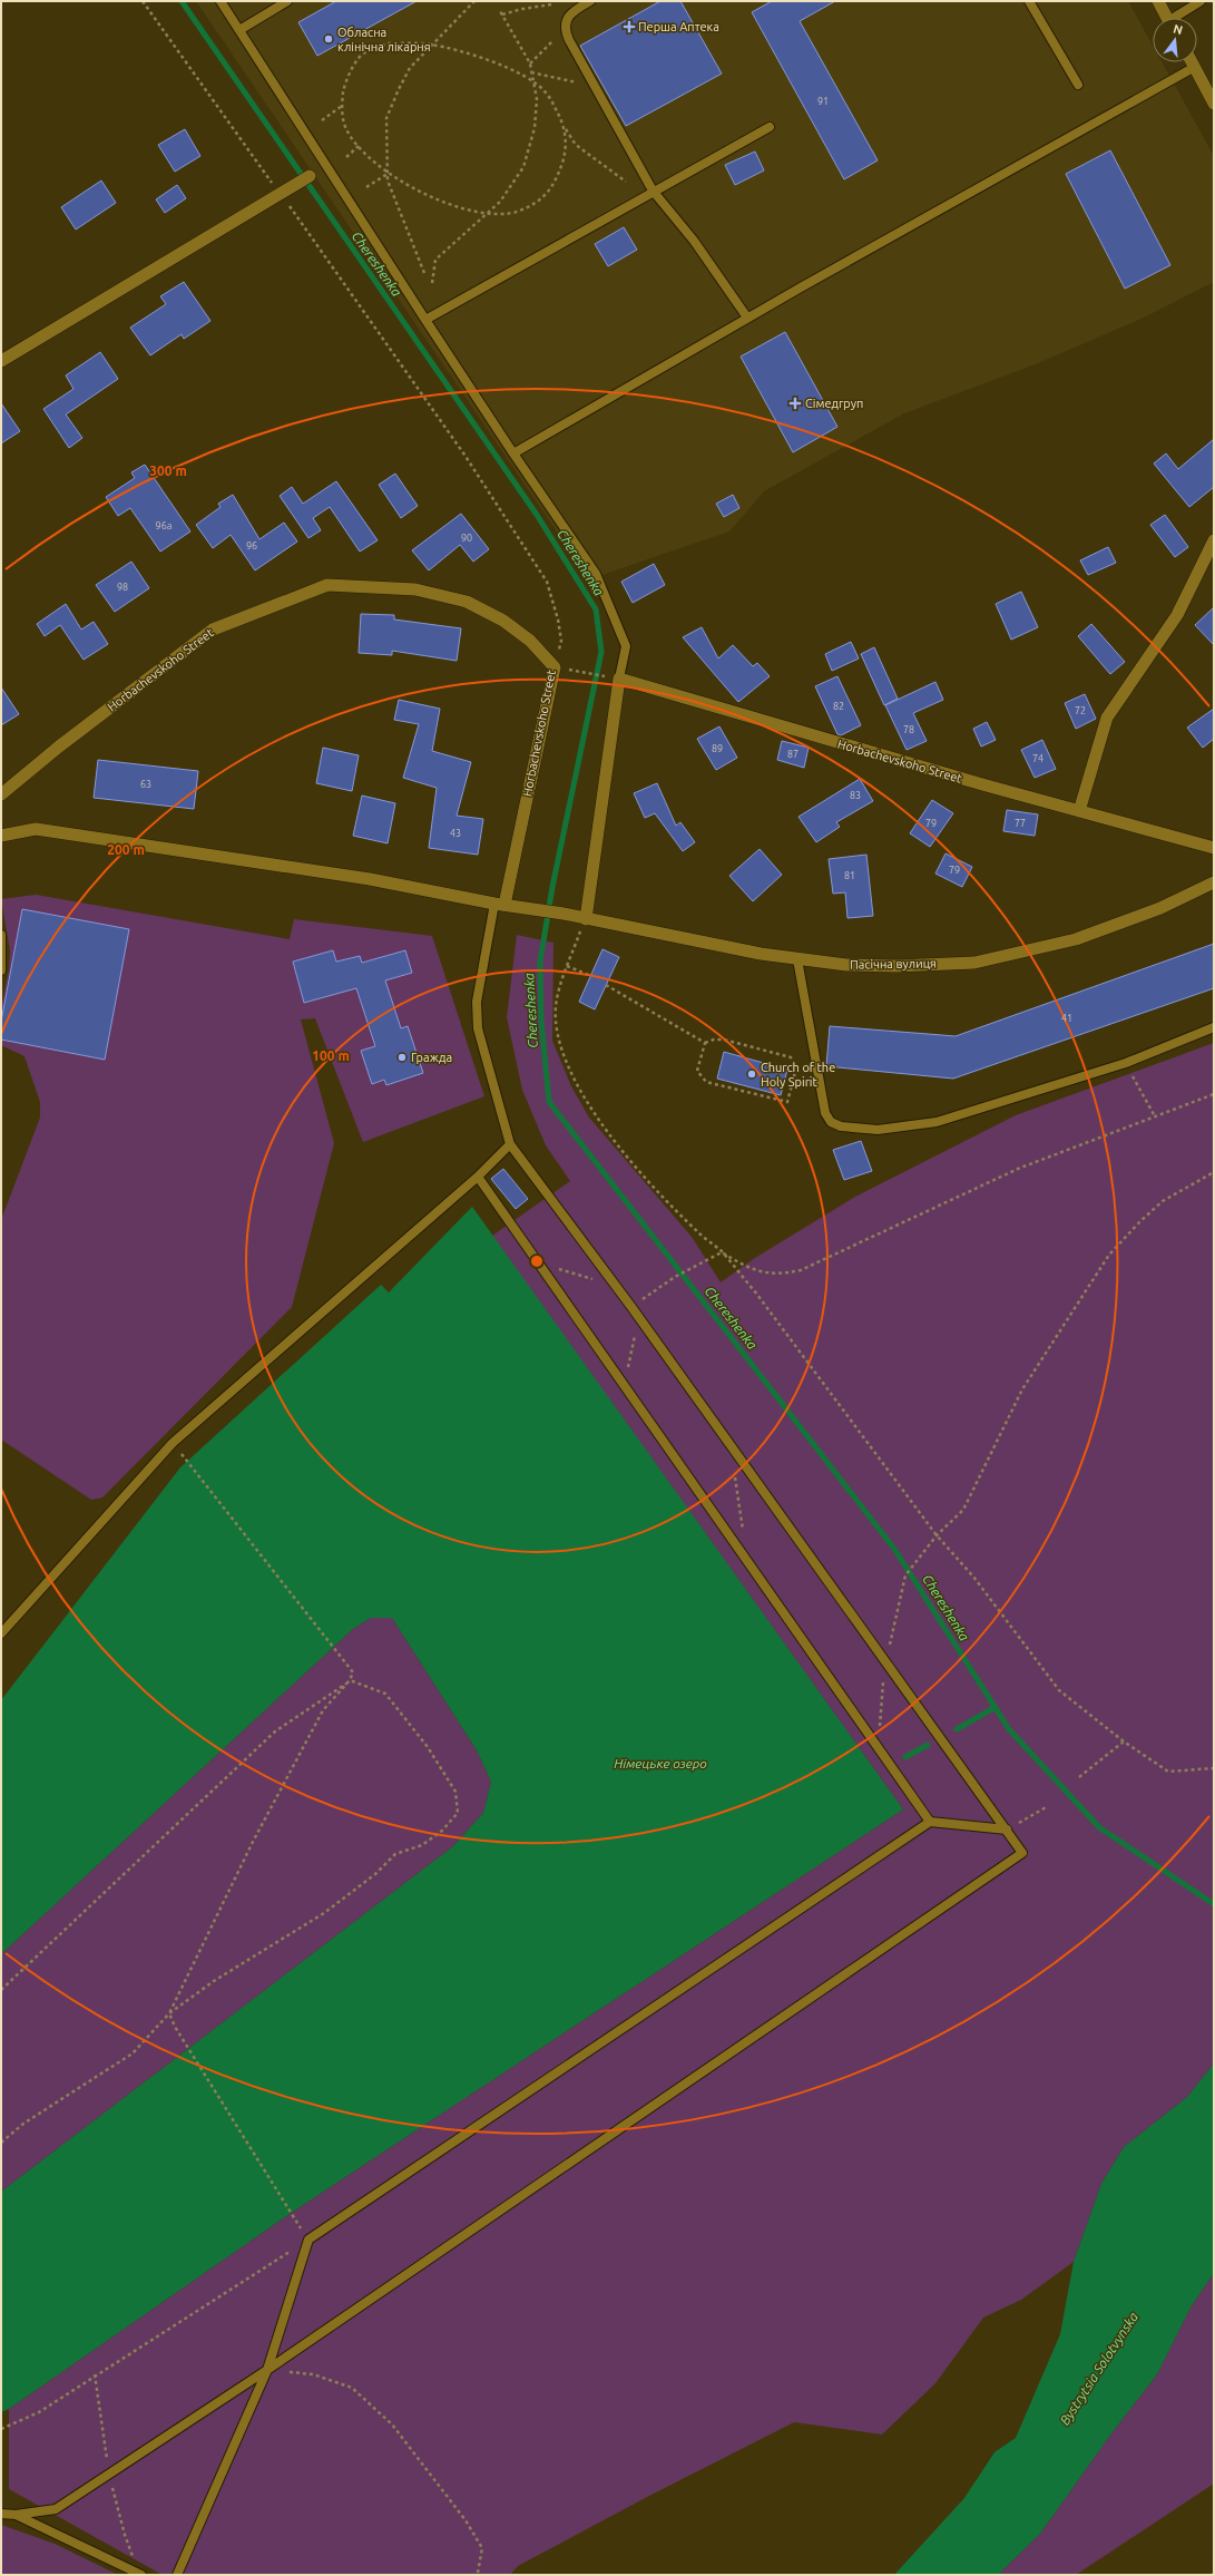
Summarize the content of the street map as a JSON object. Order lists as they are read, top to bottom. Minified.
{"streets":{"street":["Horbachevskoho Street","Пасічна вулиця"]},"crossings":[["Horbachevskoho Street","Пасічна вулиця"]],"water":["Chereshenka","Німецьке озеро","Bystrytsia Solotvynska"],"places":{"health":["Перша Аптека","Сімедгруп"],"other":["Обласна клінічна лікарня","Гражда","Church of the Holy Spirit"]},"house_numbers":["91","96а","90","96","98","82","72","78","89","87","74","63","83","79","77","43","79","81","41"],"north":"top","rings":["300 m","200 m","100 m"]}
